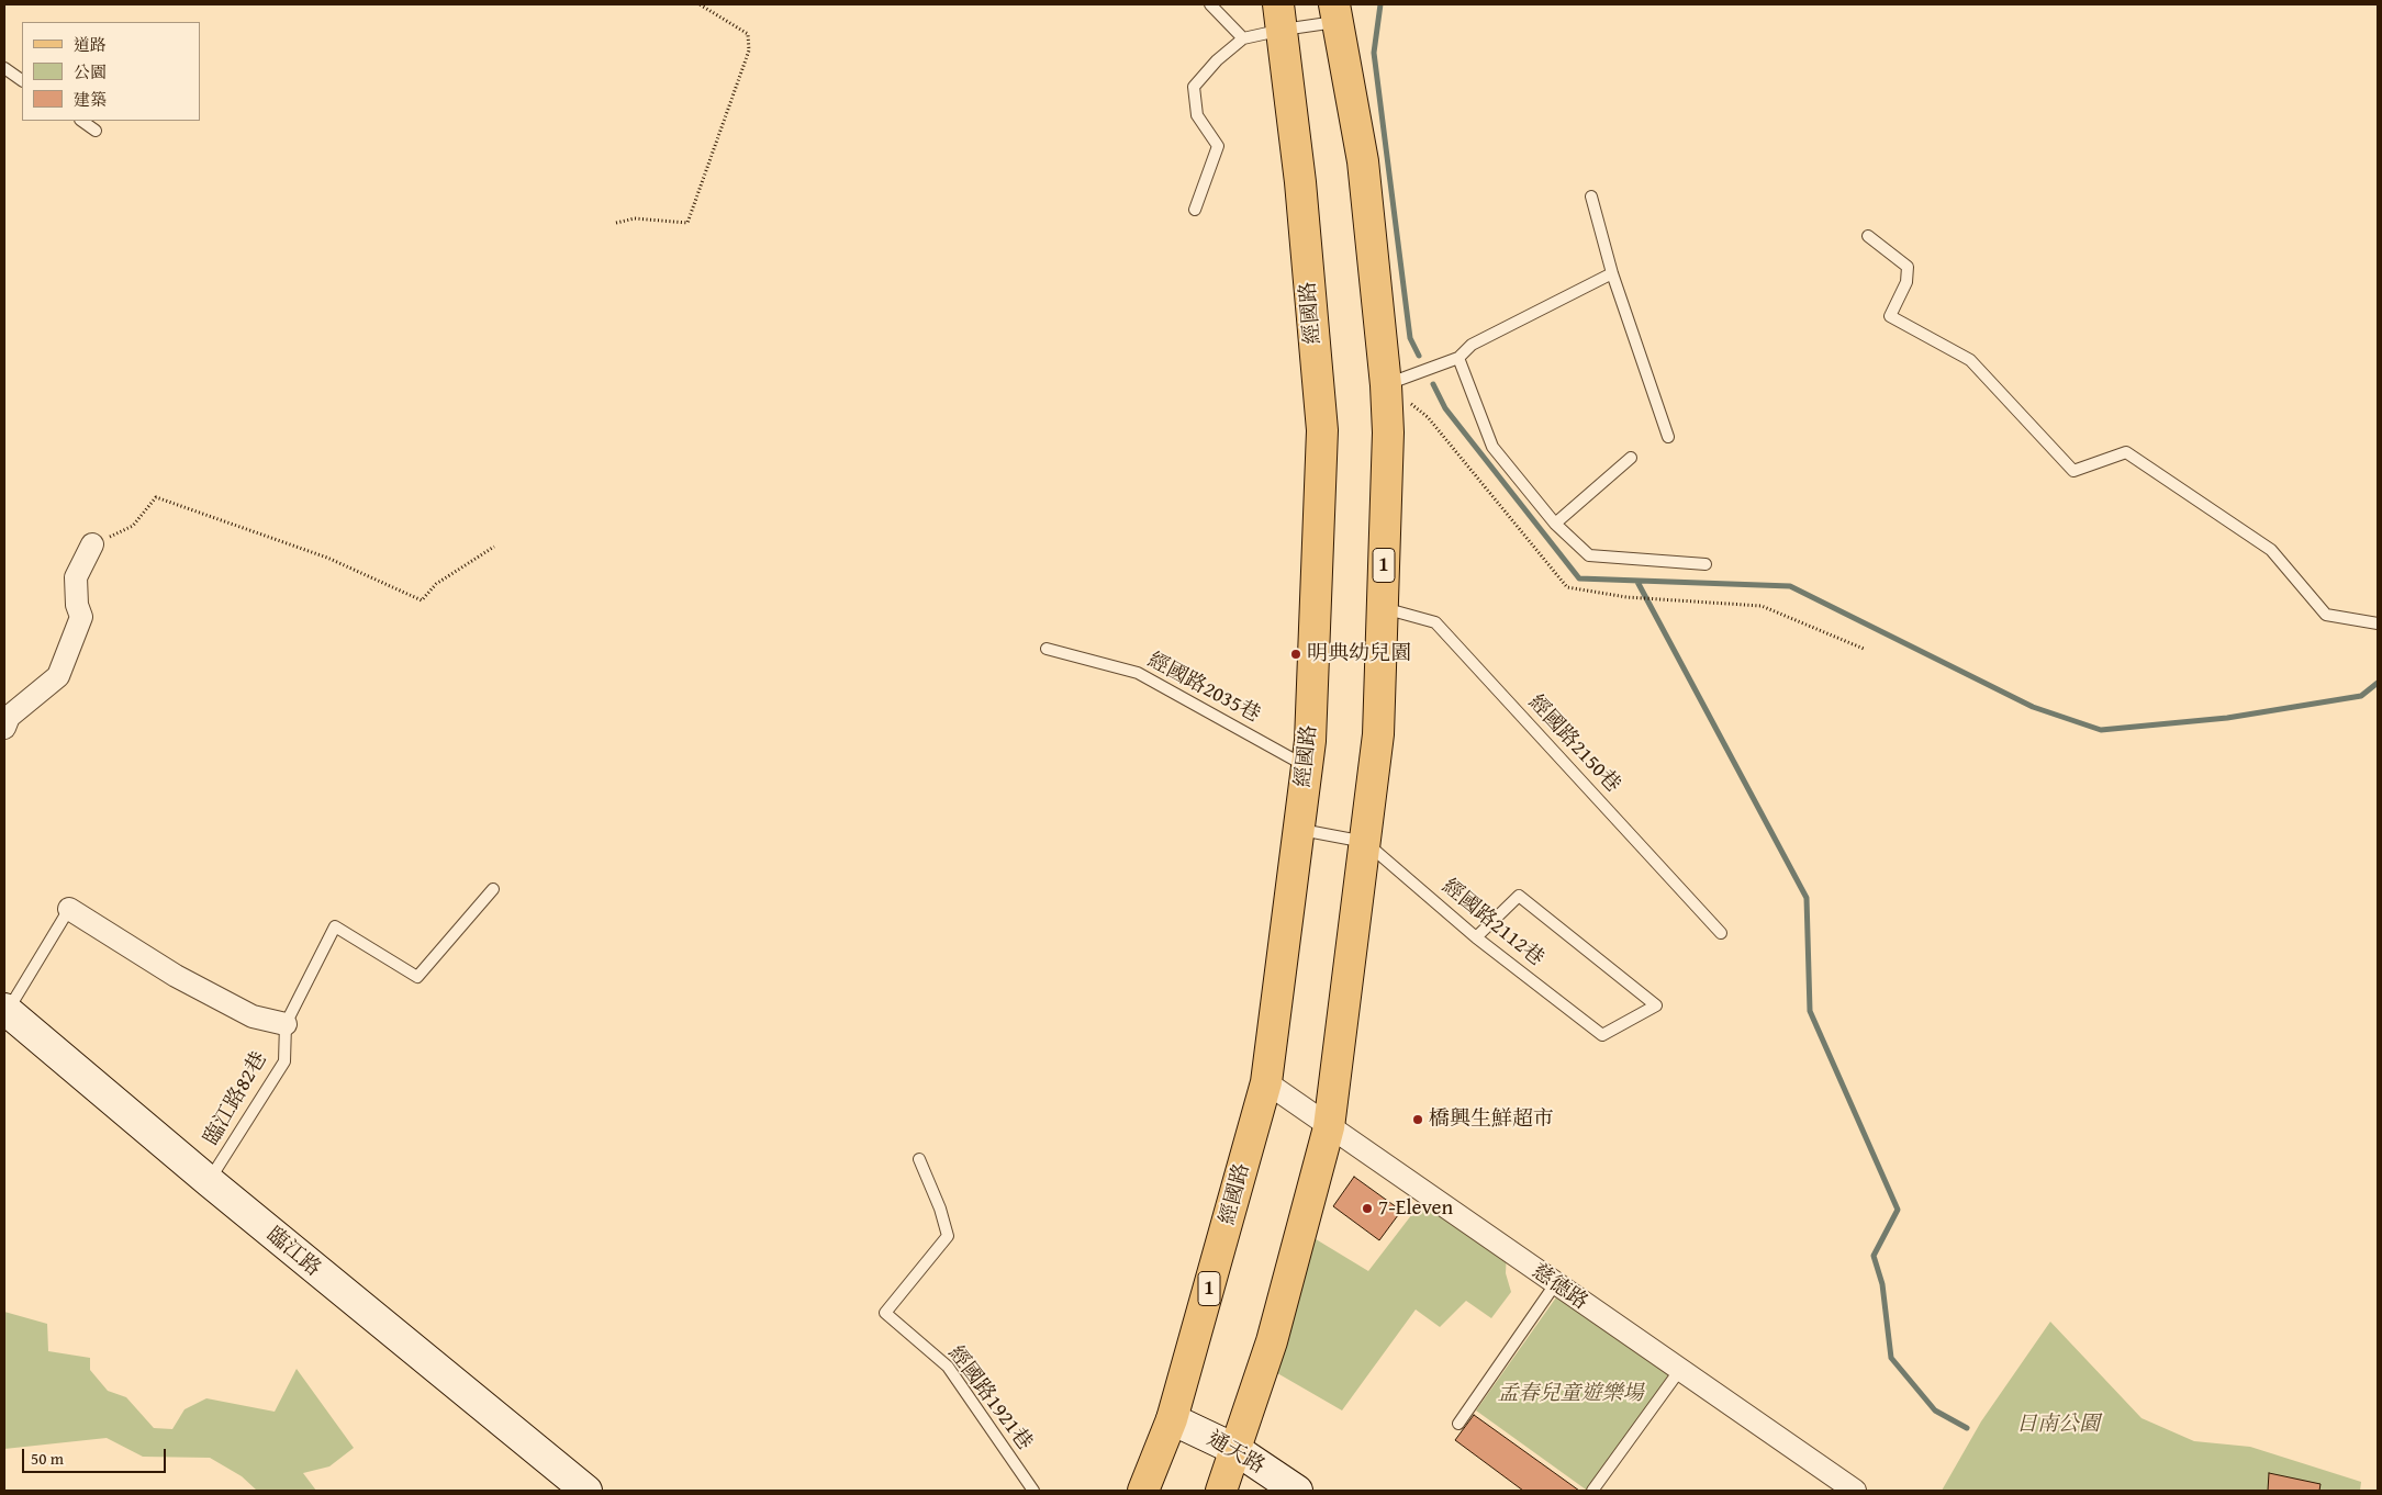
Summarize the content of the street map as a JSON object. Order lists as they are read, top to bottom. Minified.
{"streets":{"main road":["經國路","1"],"street":["臨江路","慈德路","通天路"],"lane":["經國路2035巷","經國路2150巷","經國路2112巷","臨江路82巷","經國路1921巷"]},"crossings":[["經國路","經國路2035巷"],["經國路","經國路2112巷"],["經國路","慈德路"],["經國路","通天路"],["1","經國路2150巷"],["1","經國路2112巷"],["1","慈德路"],["1","通天路"],["臨江路82巷","臨江路"]],"parks":["孟春兒童遊樂場","日南公園"],"places":["明典幼兒園","橋興生鮮超市","7-Eleven"],"legend":["道路","公園","建築"],"scale_bar":"50 m"}
